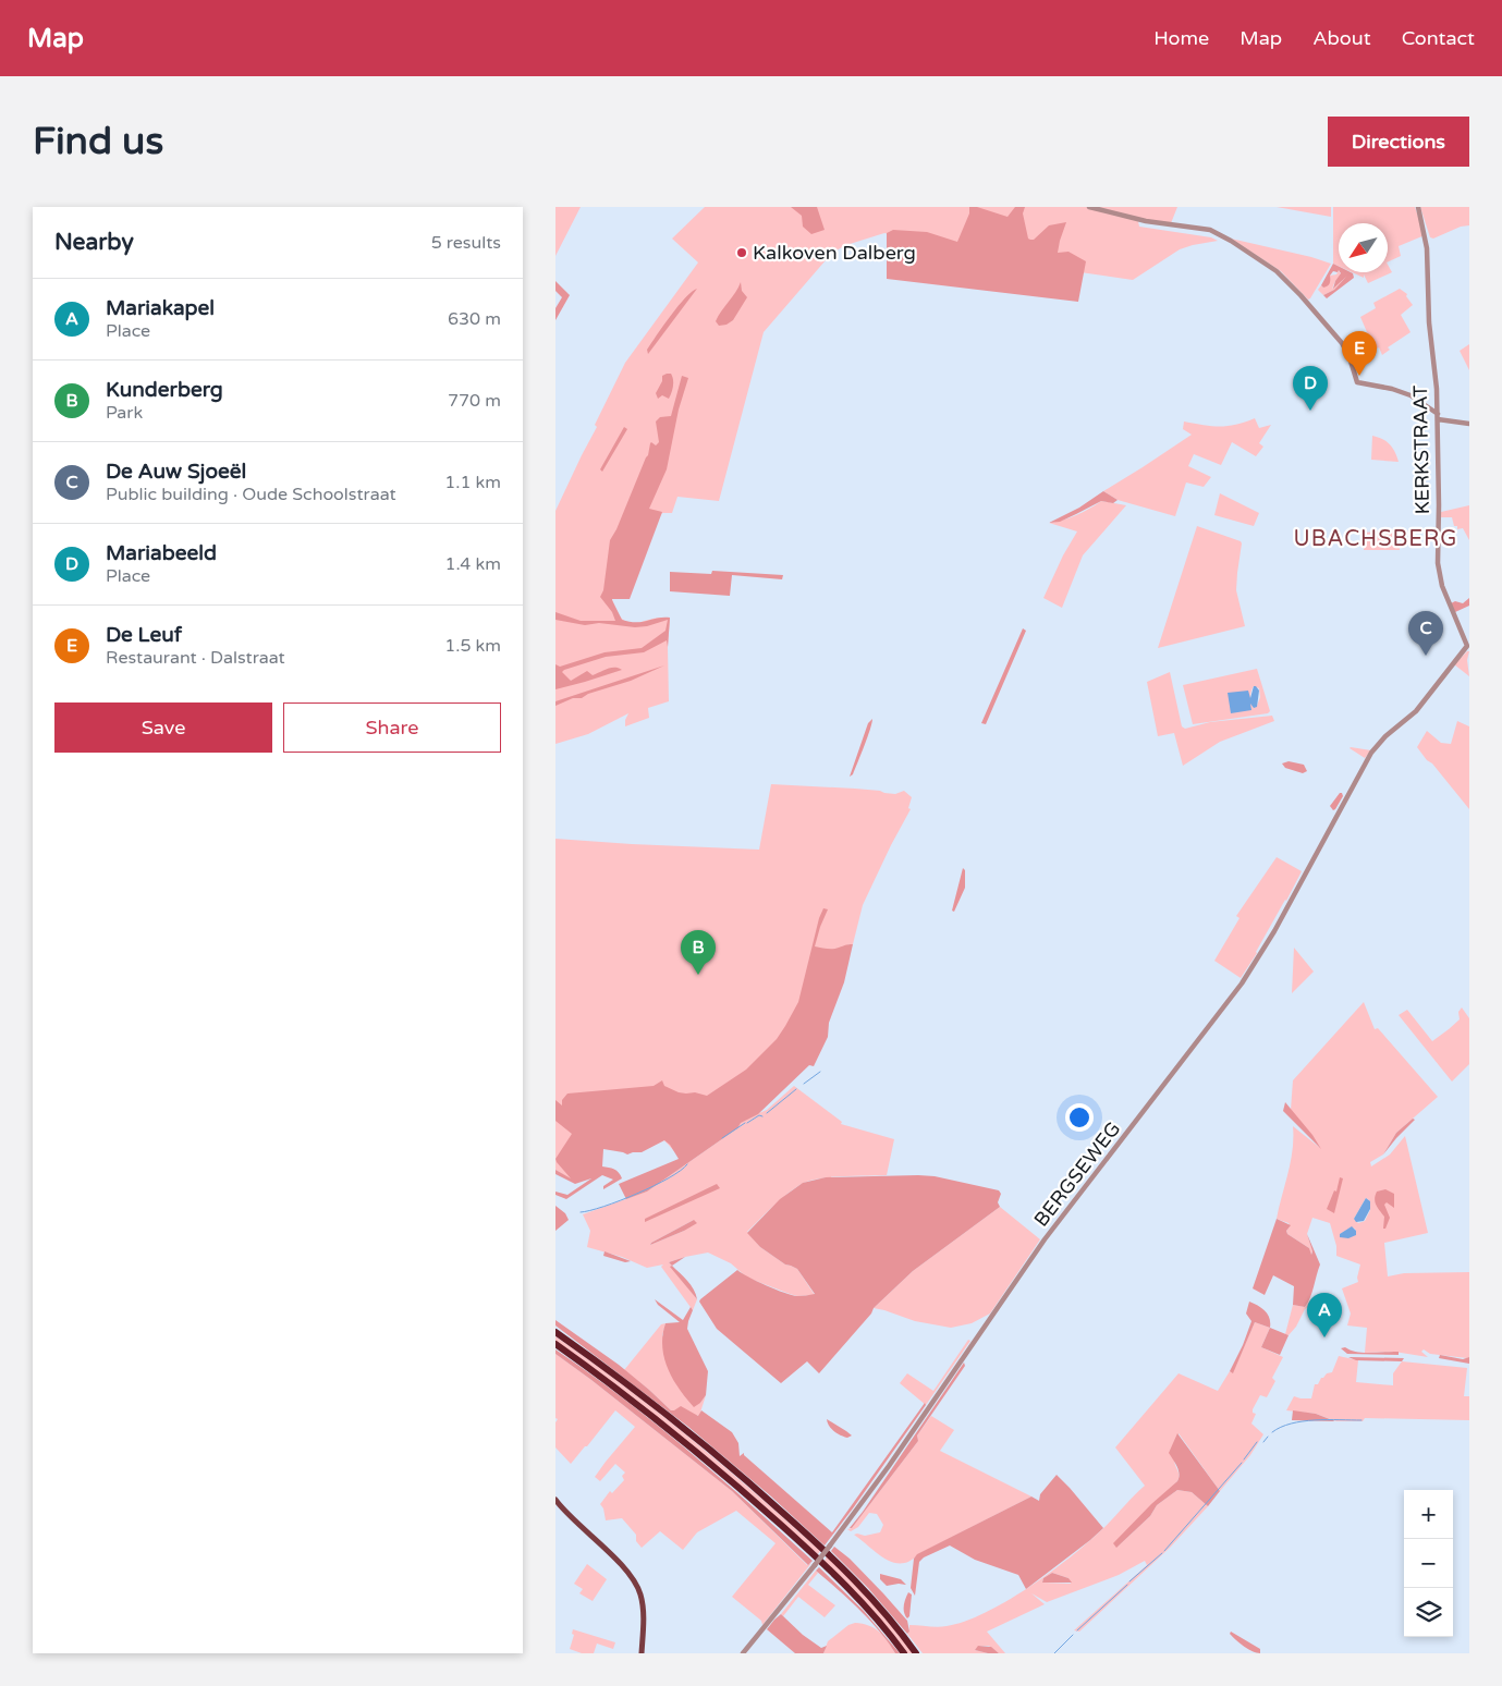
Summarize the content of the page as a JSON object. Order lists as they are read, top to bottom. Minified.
{"streets":{"street":["KERKSTRAAT","BERGSEWEG"]},"crossings":[["KERKSTRAAT","BERGSEWEG"]],"districts":["UBACHSBERG"],"places":["Kalkoven Dalberg"],"north":"bottom left","page":{"header":"Map","nav":["Home","Map","About","Contact"],"buttons":["Directions",["Save","Share"]],"title":"Find us","heading":["Nearby","5 results"],"list":[{"mark":"A","name":"Mariakapel","note":"Place","value":"630 m"},{"mark":"B","name":"Kunderberg","note":"Park","value":"770 m"},{"mark":"C","name":"De Auw Sjoeël","note":"Public building · Oude Schoolstraat","value":"1.1 km"},{"mark":"D","name":"Mariabeeld","note":"Place","value":"1.4 km"},{"mark":"E","name":"De Leuf","note":"Restaurant · Dalstraat","value":"1.5 km"}],"pins":["E","D","C","B","A"],"map_buttons":["+","−"]}}
